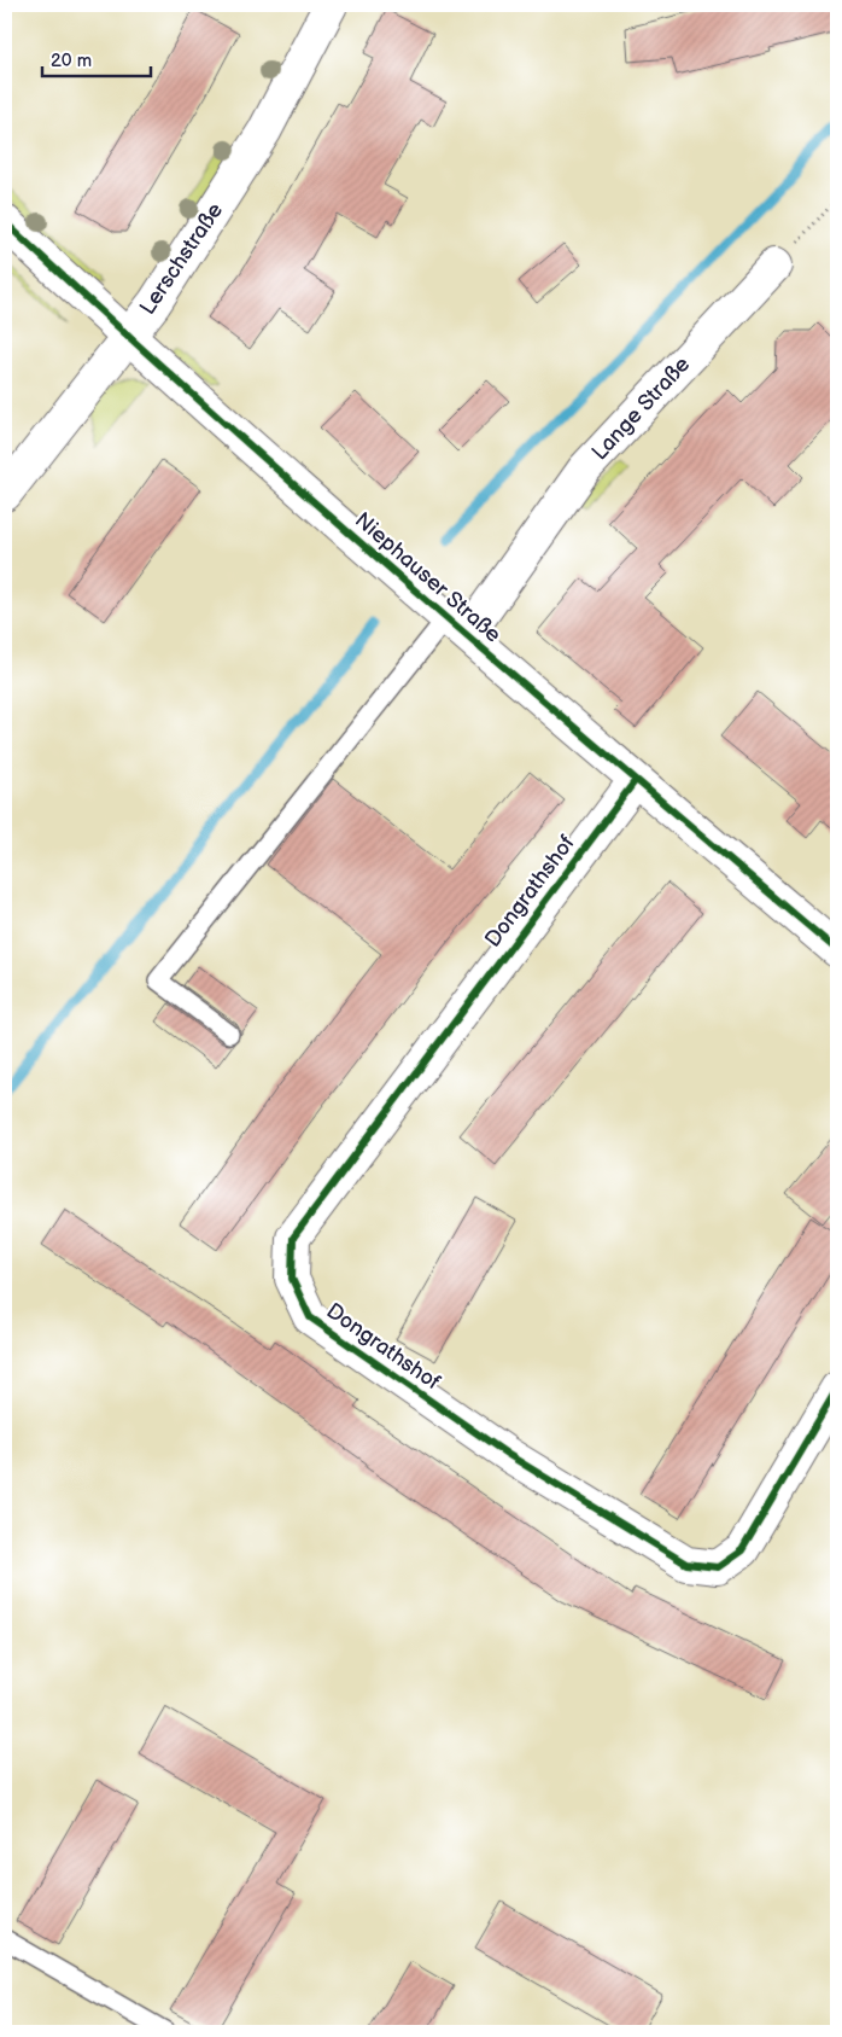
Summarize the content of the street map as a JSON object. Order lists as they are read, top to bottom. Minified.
{"streets":{"street":["Lerschstraße","Lange Straße","Niephauser Straße","Dongrathshof"]},"crossings":[["Lerschstraße","Niephauser Straße"],["Lange Straße","Niephauser Straße"],["Niephauser Straße","Dongrathshof"]],"scale_bar":"20 m"}
